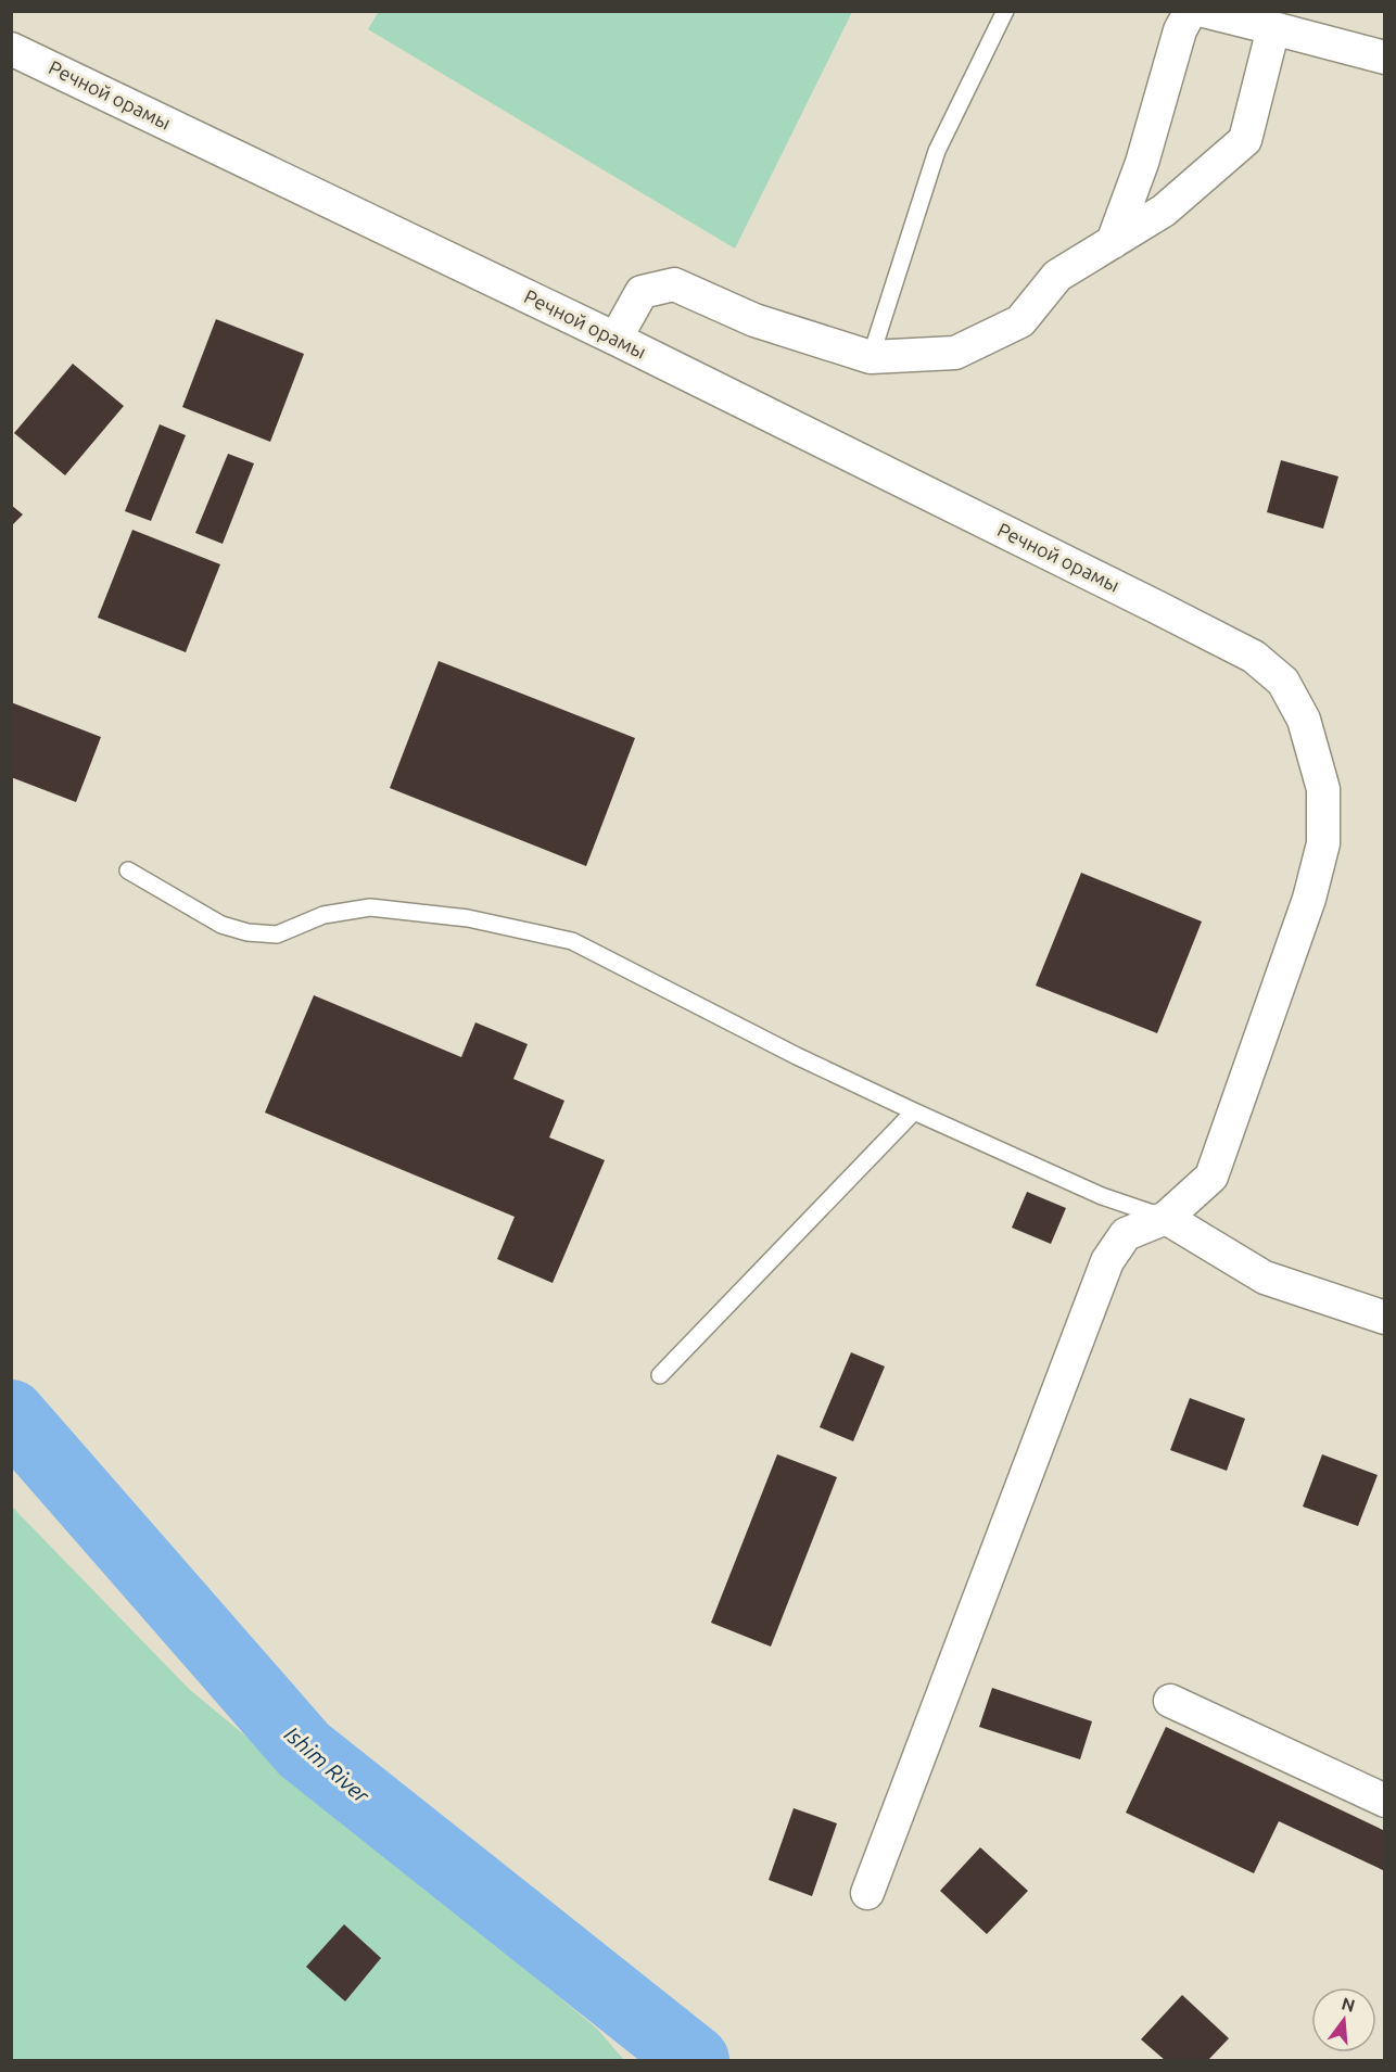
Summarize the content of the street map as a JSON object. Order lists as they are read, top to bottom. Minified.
{"streets":{"street":["Речной орамы"]},"water":["Ishim River"],"north":"top"}
